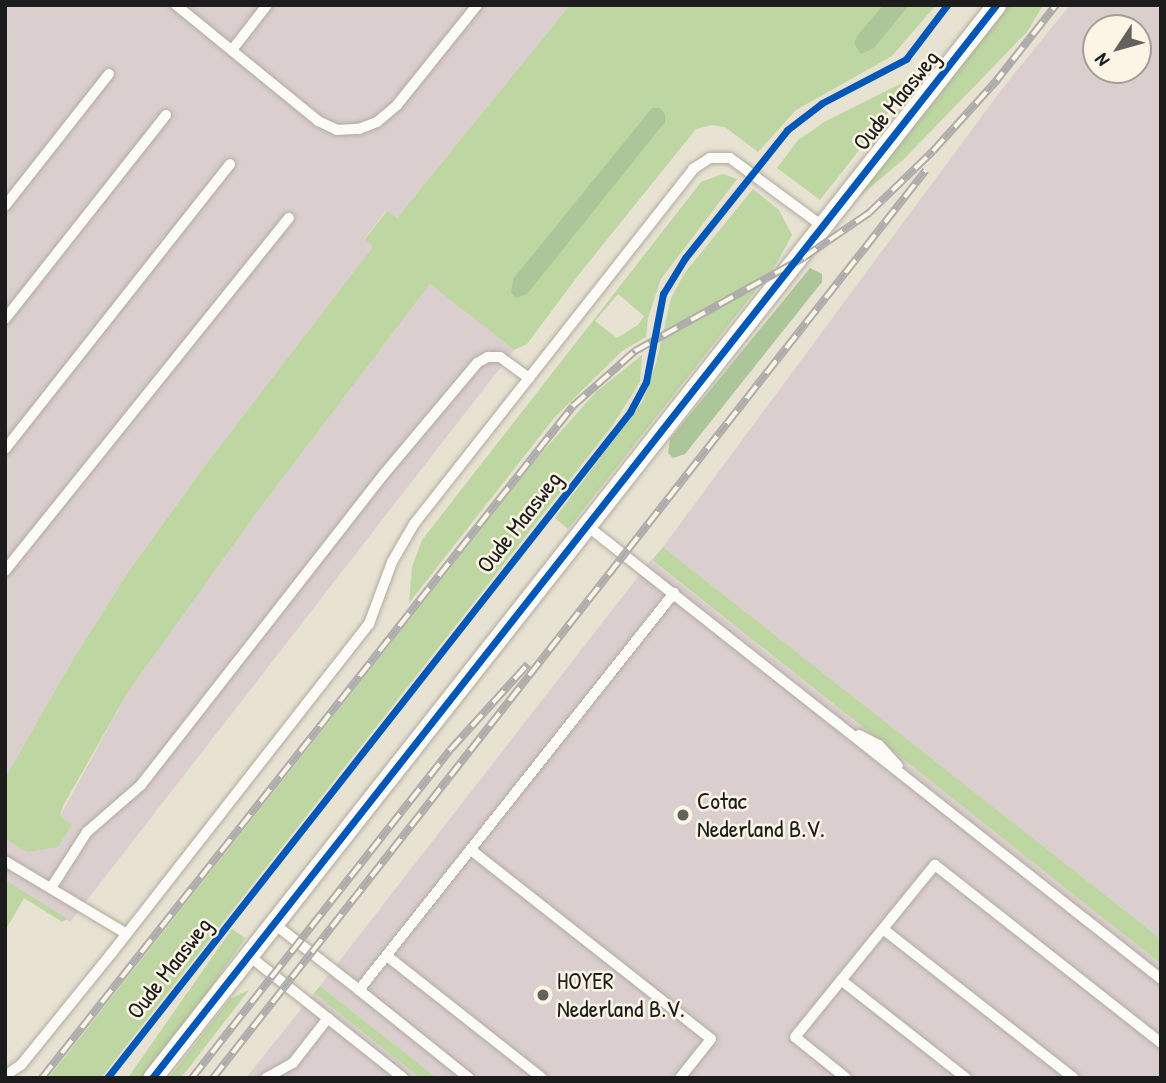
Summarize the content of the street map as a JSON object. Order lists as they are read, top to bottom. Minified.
{"streets":{"street":["Oude Maasweg"]},"places":["Cotac Nederland B.V.","HOYER Nederland B.V."],"north":"bottom left"}
